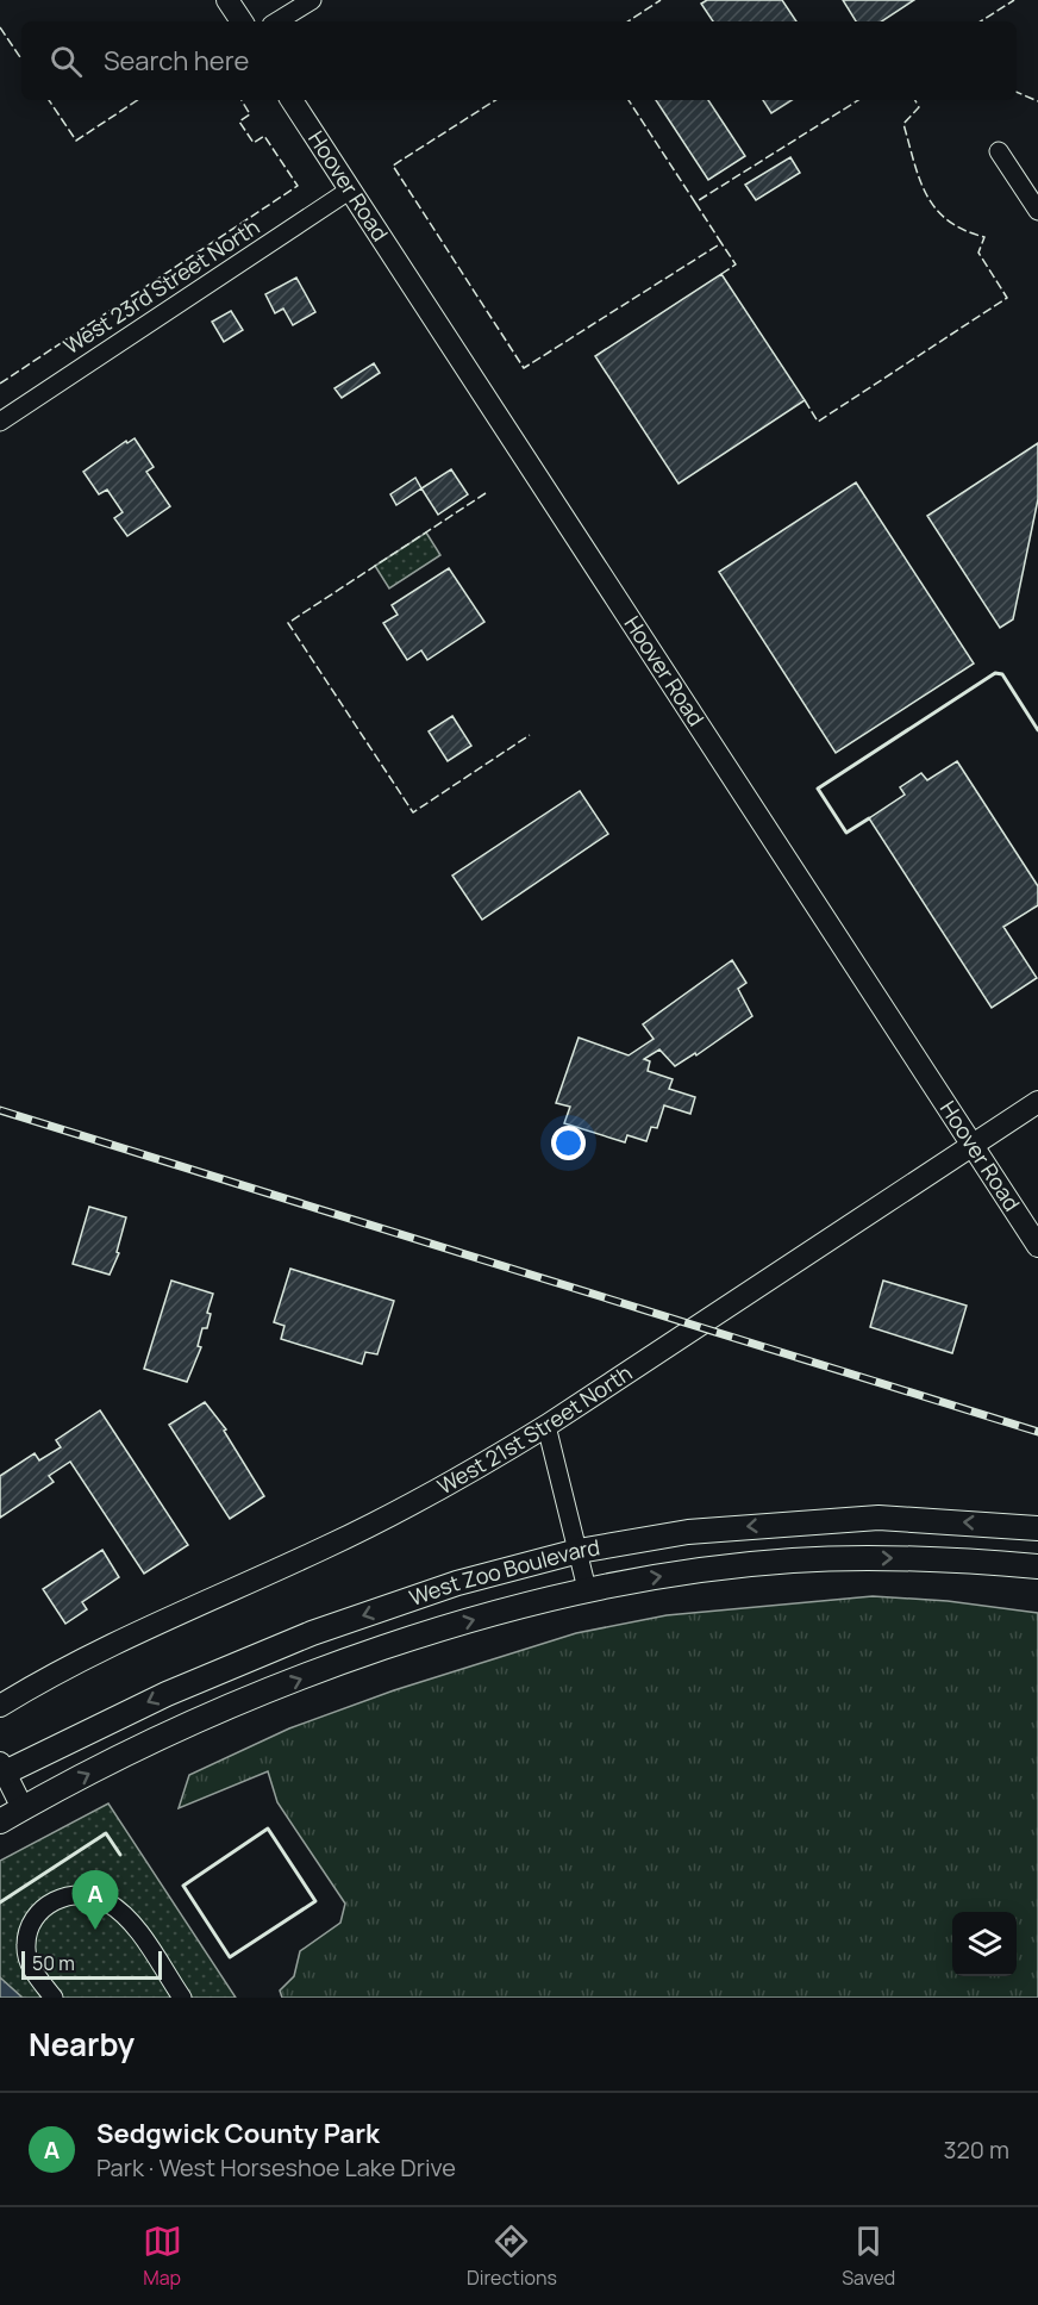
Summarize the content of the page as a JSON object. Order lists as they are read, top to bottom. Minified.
{"streets":{"main road":["West Zoo Boulevard"],"street":["Hoover Road","West 23rd Street North","West 21st Street North"]},"crossings":[["Hoover Road","West 23rd Street North"],["Hoover Road","West 21st Street North"]],"scale_bar":"50 m","page":{"search":"Search here","pins":"A","scale":"50 m","heading":"Nearby","list":[{"mark":"A","name":"Sedgwick County Park","note":"Park · West Horseshoe Lake Drive","value":"320 m"}],"nav":["Map","Directions","Saved"]}}
